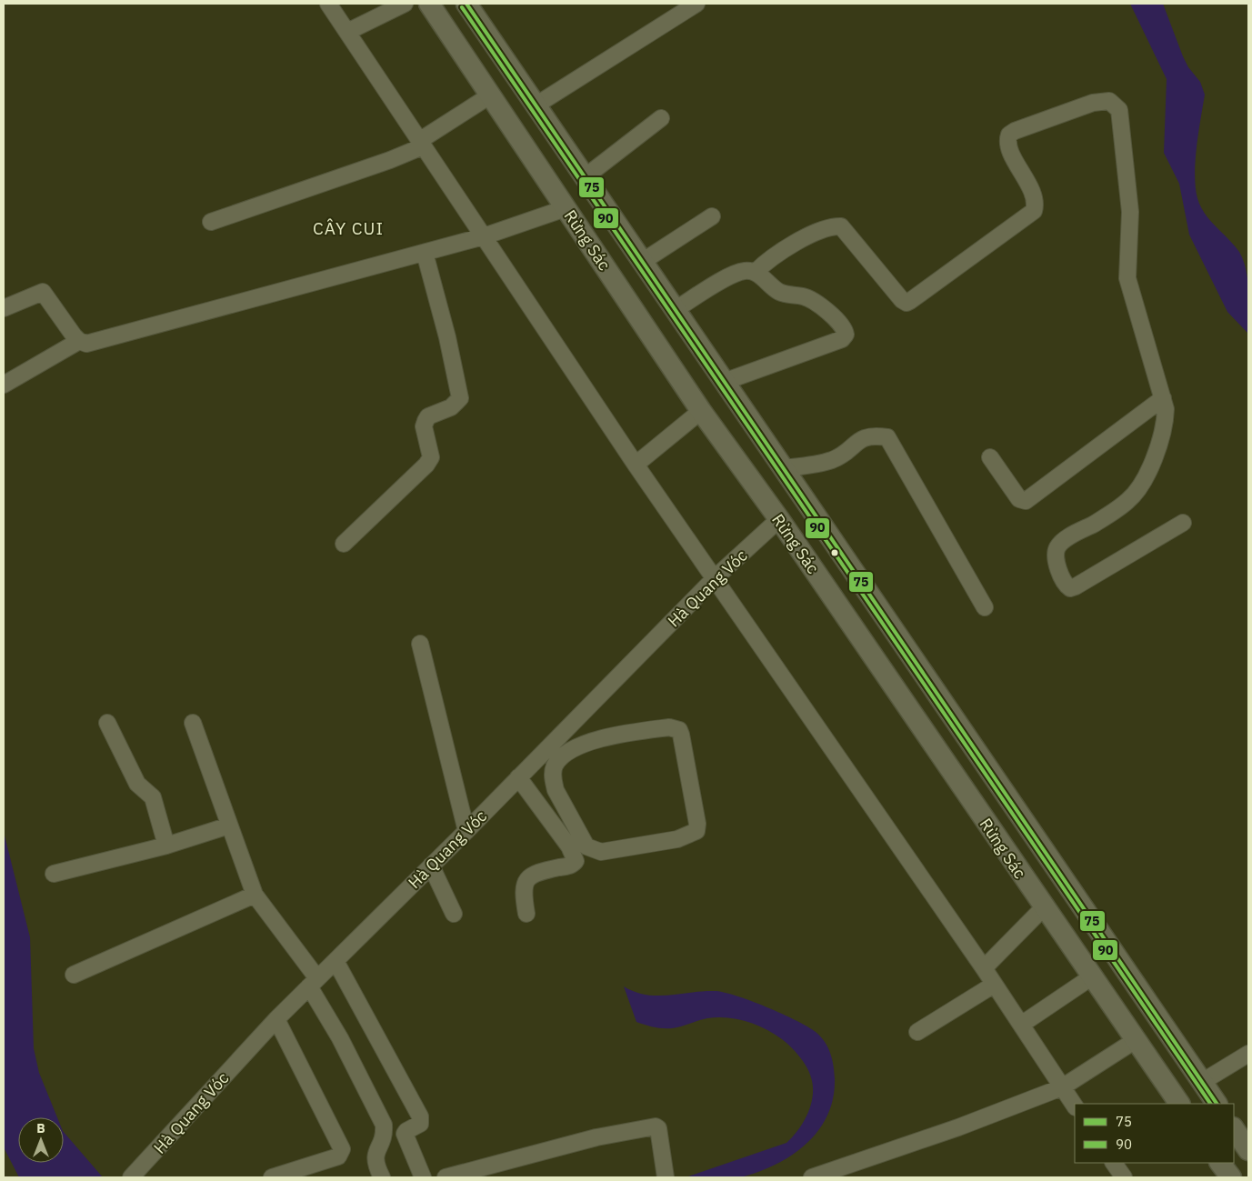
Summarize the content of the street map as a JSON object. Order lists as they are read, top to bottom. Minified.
{"streets":{"main road":["Rừng Sác"],"street":["Hà Quang Vóc"]},"crossings":[["Rừng Sác","Hà Quang Vóc"]],"districts":["CÂY CUI"],"lines":["transit line 75","transit line 90"],"legend":["75","90"],"north":"top"}
